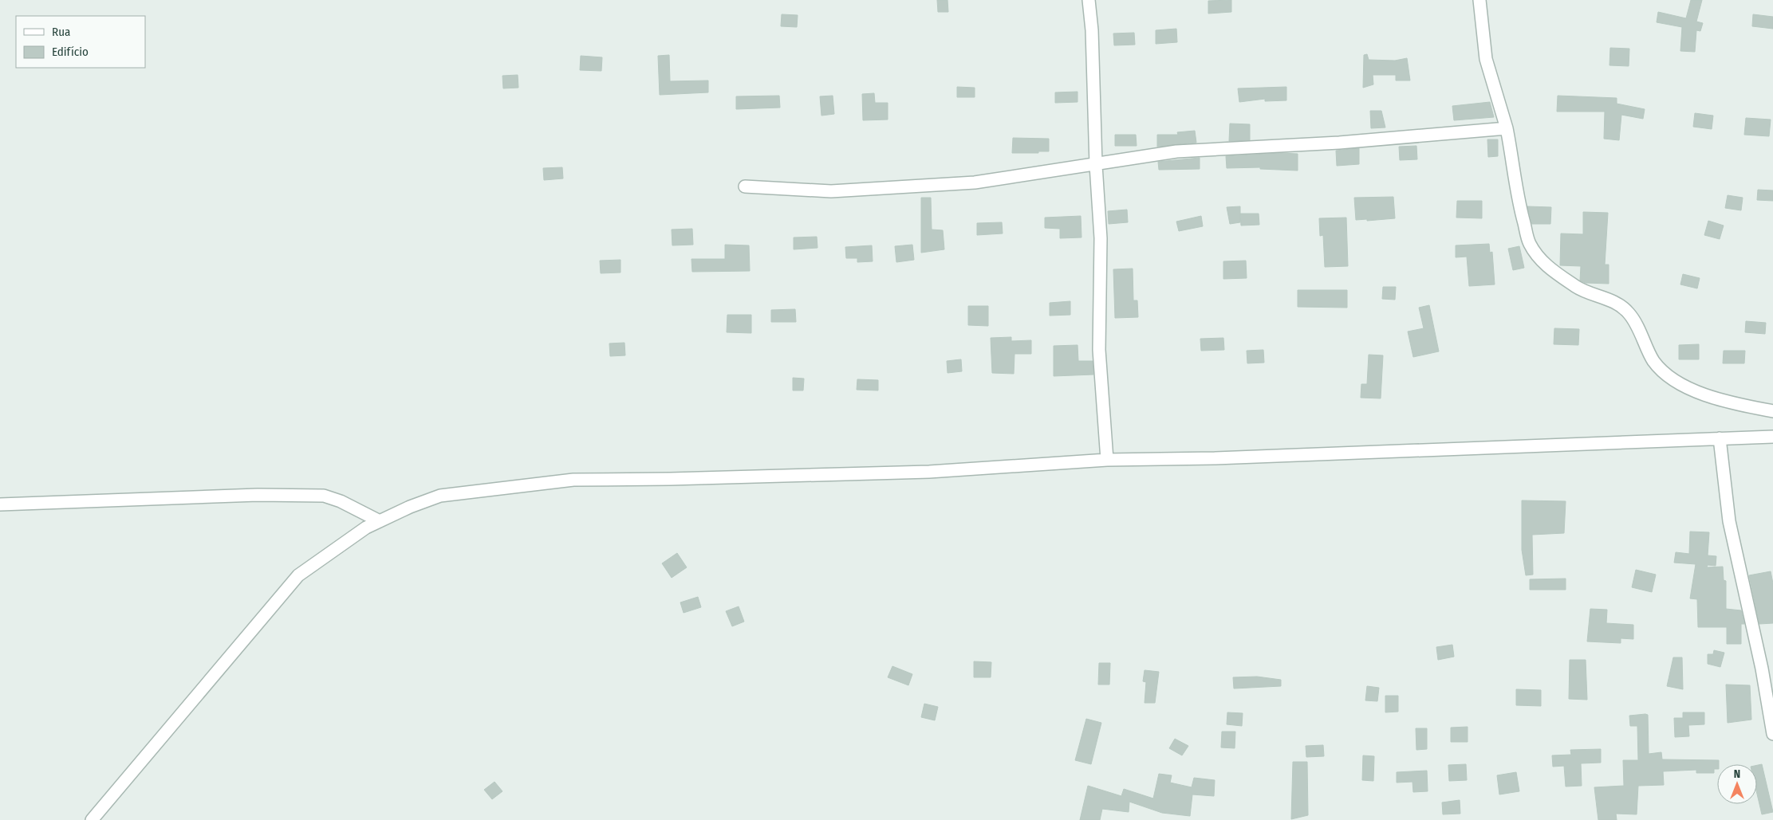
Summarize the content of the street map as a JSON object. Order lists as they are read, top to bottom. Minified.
{"legend":["Rua","Edifício"],"north":"top"}
